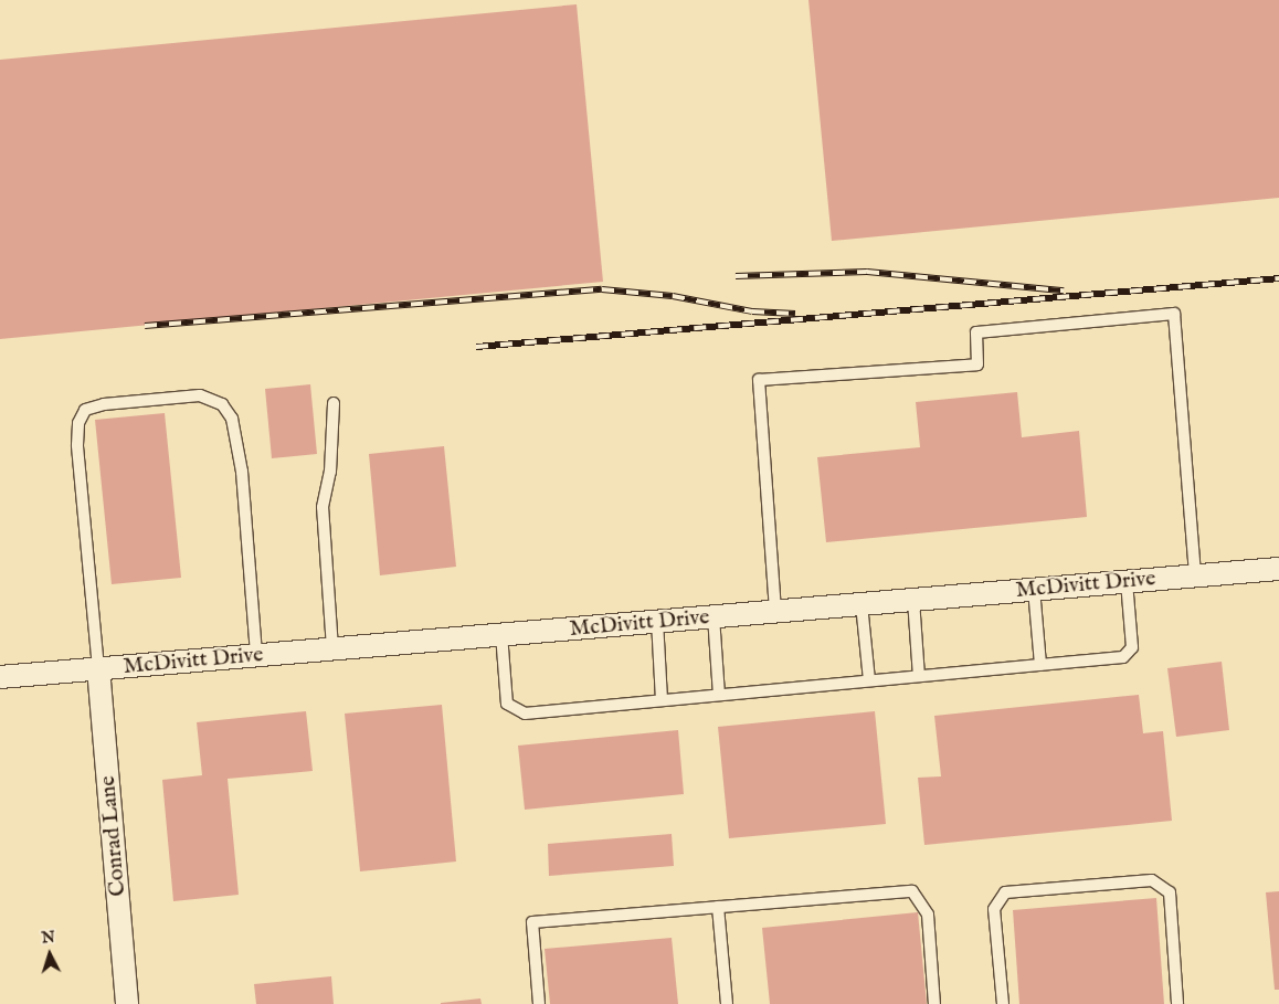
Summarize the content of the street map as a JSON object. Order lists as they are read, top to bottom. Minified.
{"streets":{"street":["McDivitt Drive","Conrad Lane"]},"crossings":[["McDivitt Drive","Conrad Lane"]],"north":"top"}
